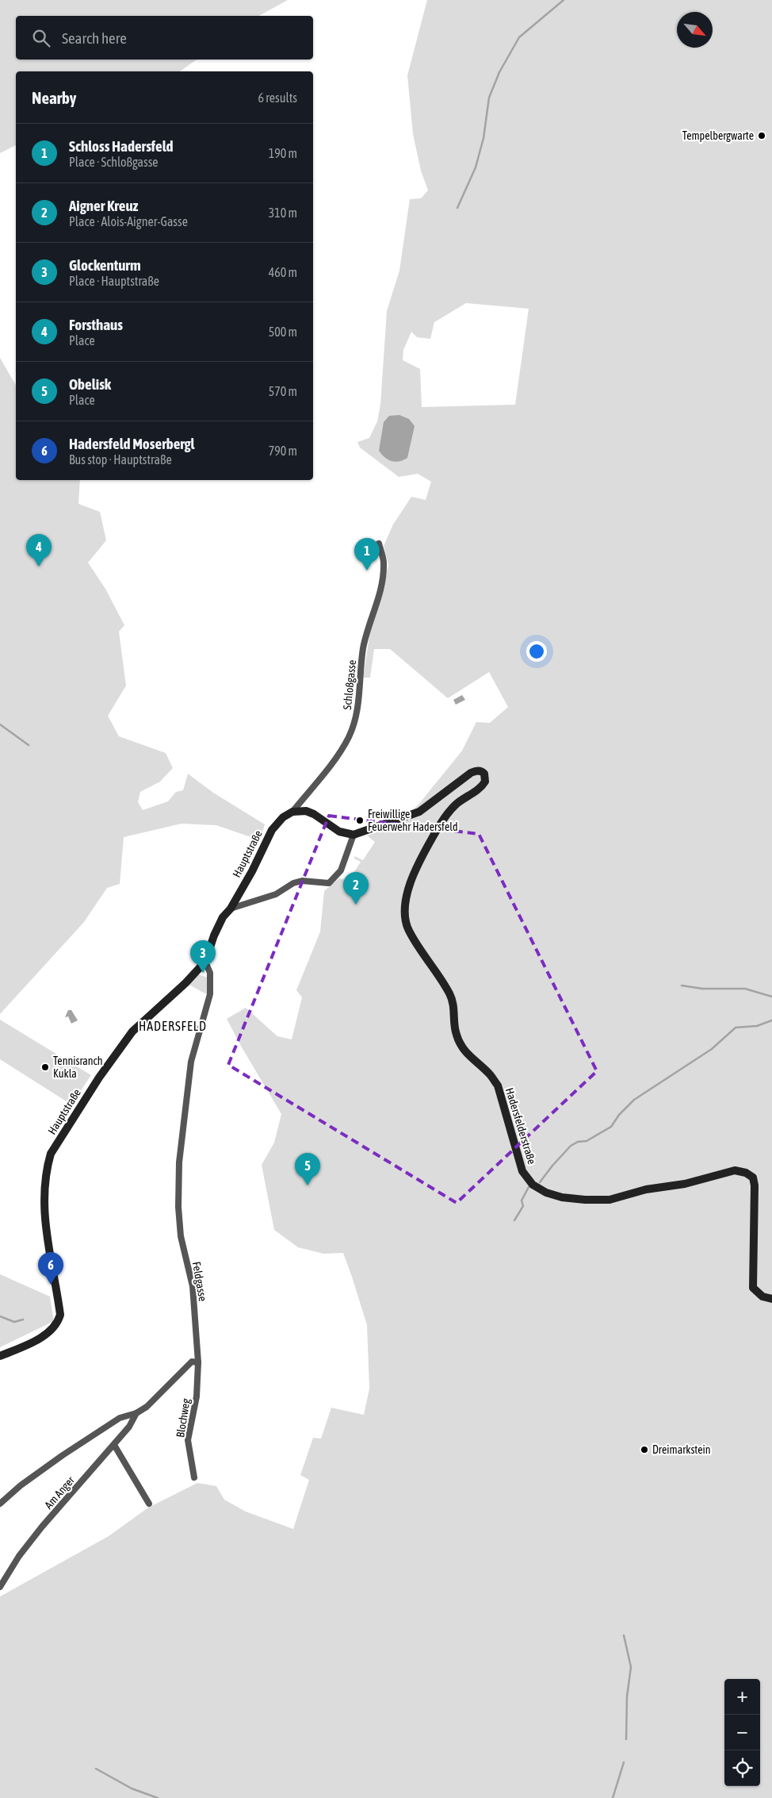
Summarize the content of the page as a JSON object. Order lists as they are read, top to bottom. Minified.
{"streets":{"street":["Schloßgasse","Hauptstraße","Hadersfelderstraße","Feldgasse","Blochweg","Am Anger"]},"crossings":[["Schloßgasse","Hauptstraße"],["Hauptstraße","Feldgasse"],["Feldgasse","Blochweg"]],"districts":["HADERSFELD"],"places":["Tempelbergwarte","Freiwillige Feuerwehr Hadersfeld","Tennisranch Kukla","Dreimarkstein"],"north":"bottom right","page":{"search":"Search here","heading":["Nearby","6 results"],"list":[{"mark":"1","name":"Schloss Hadersfeld","note":"Place · Schloßgasse","value":"190 m"},{"mark":"2","name":"Aigner Kreuz","note":"Place · Alois-Aigner-Gasse","value":"310 m"},{"mark":"3","name":"Glockenturm","note":"Place · Hauptstraße","value":"460 m"},{"mark":"4","name":"Forsthaus","note":"Place","value":"500 m"},{"mark":"5","name":"Obelisk","note":"Place","value":"570 m"},{"mark":"6","name":"Hadersfeld Moserbergl","note":"Bus stop · Hauptstraße","value":"790 m"}],"pins":["4","1","2","3","5","6"],"map_buttons":["+","−"]}}
